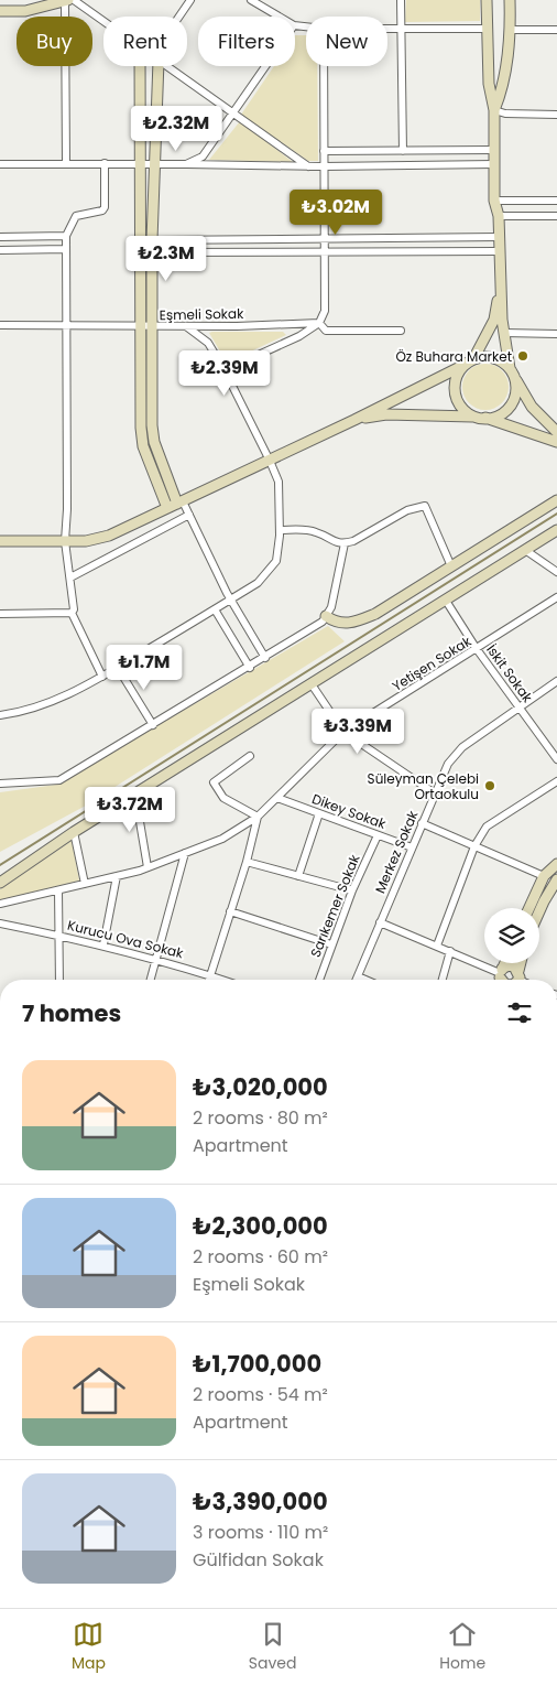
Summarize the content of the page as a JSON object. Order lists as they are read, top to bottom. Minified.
{"streets":{"street":["Eşmeli Sokak","Yetişen Sokak","İskit Sokak","Dikey Sokak","Merkez Sokak","Sarıkemer Sokak","Kurucu Ova Sokak"]},"crossings":[["Yetişen Sokak","İskit Sokak"],["Yetişen Sokak","Dikey Sokak"],["İskit Sokak","Merkez Sokak"],["Dikey Sokak","Merkez Sokak"],["Dikey Sokak","Sarıkemer Sokak"]],"places":["Öz Buhara Market","Süleyman Çelebi Ortaokulu"],"page":{"chip":["Buy","Rent","Filters","New"],"price":["₺2.32M","₺3.02M","₺2.3M","₺2.39M","₺1.7M","₺3.39M","₺3.72M"],"heading":"7 homes","list":[{"name":"₺3,020,000","note":"2 rooms · 80 m² · Apartment"},{"name":"₺2,300,000","note":"2 rooms · 60 m² · Eşmeli Sokak"},{"name":"₺1,700,000","note":"2 rooms · 54 m² · Apartment"},{"name":"₺3,390,000","note":"3 rooms · 110 m² · Gülfidan Sokak"}],"tabs":["Map","Saved","Home"]}}
